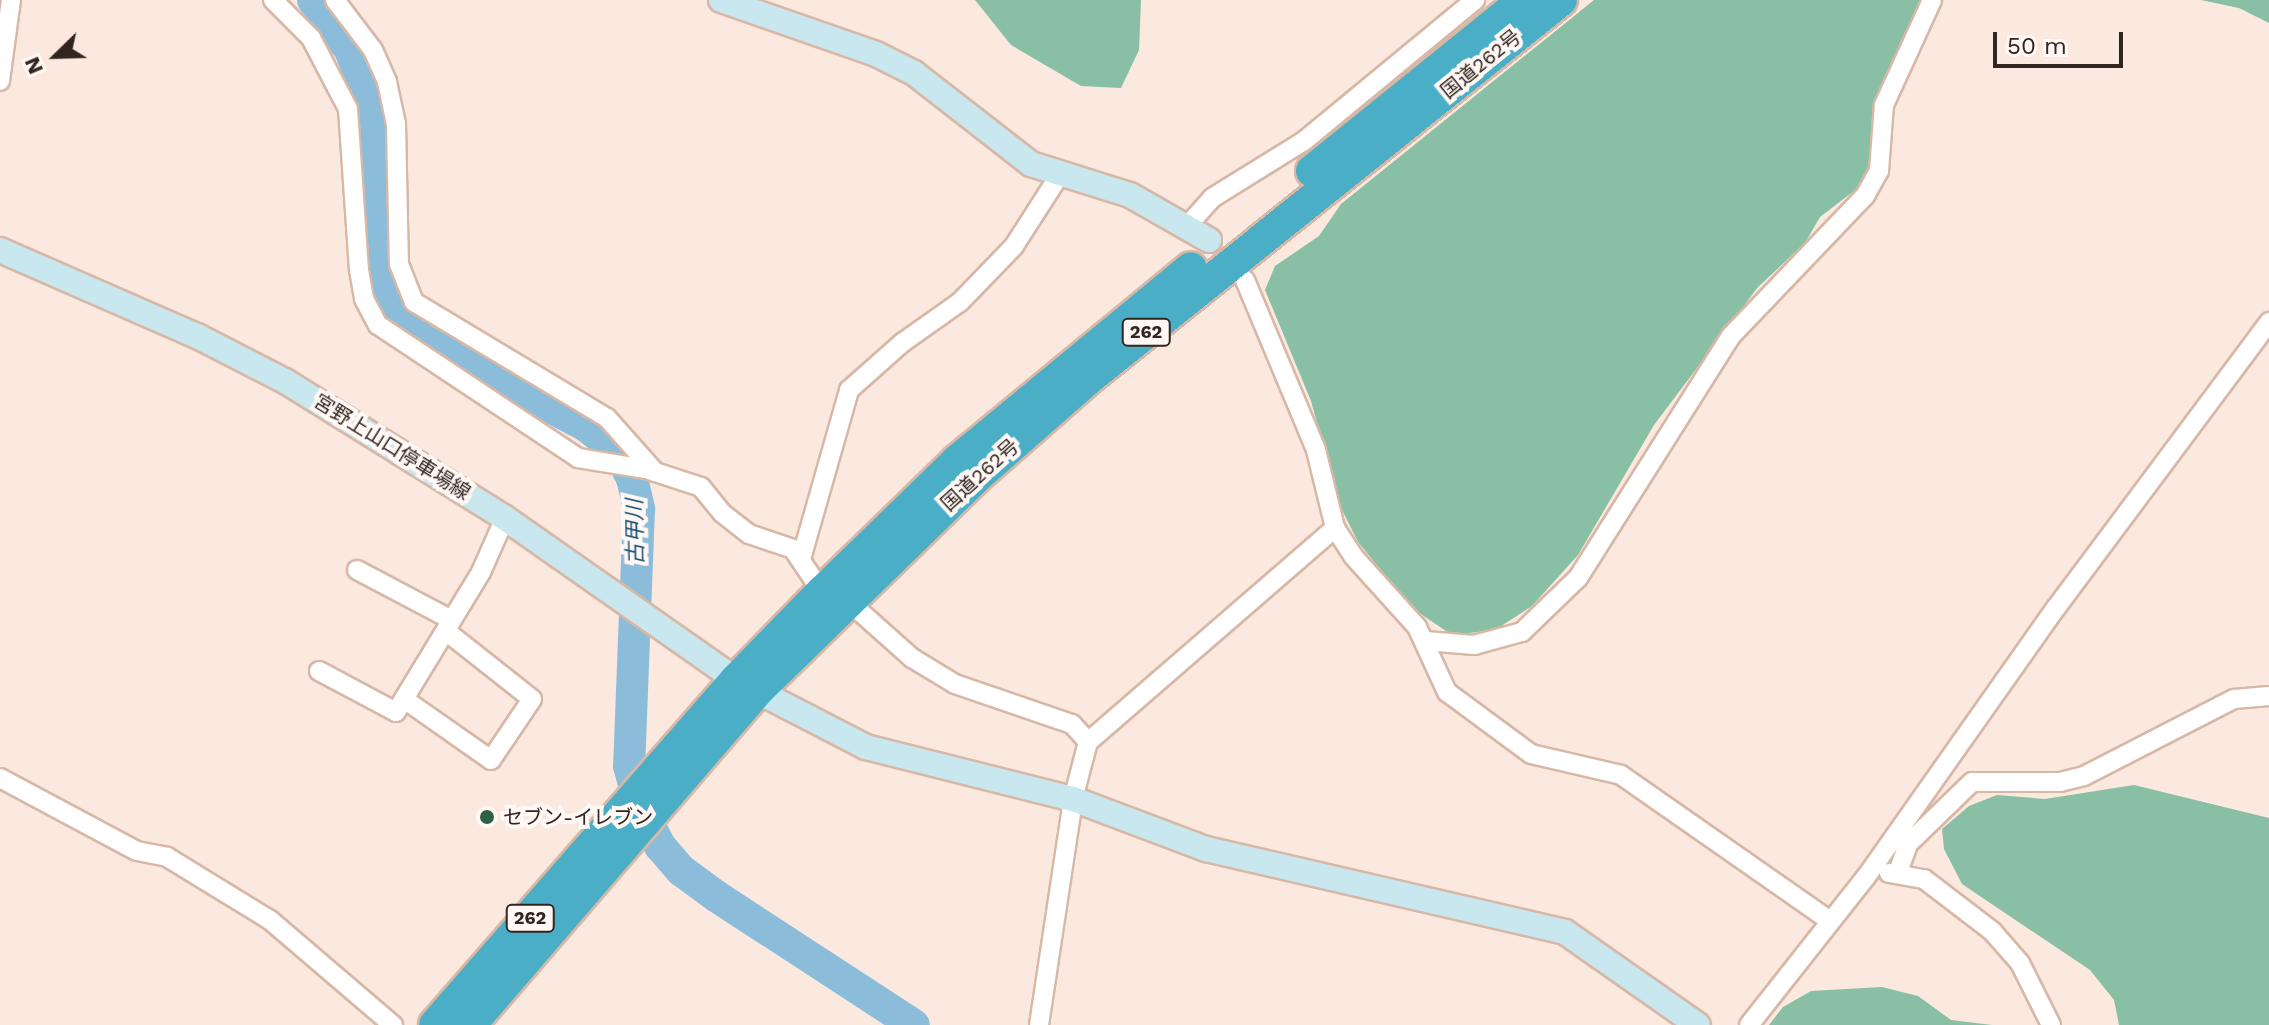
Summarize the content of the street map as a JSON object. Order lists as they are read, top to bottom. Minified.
{"streets":{"highway":["国道262号","262"],"street":["宮野上山口停車場線"]},"crossings":[["国道262号","宮野上山口停車場線"]],"water":["古甲川"],"places":["セブン-イレブン"],"scale_bar":"50 m","north":"bottom left"}
